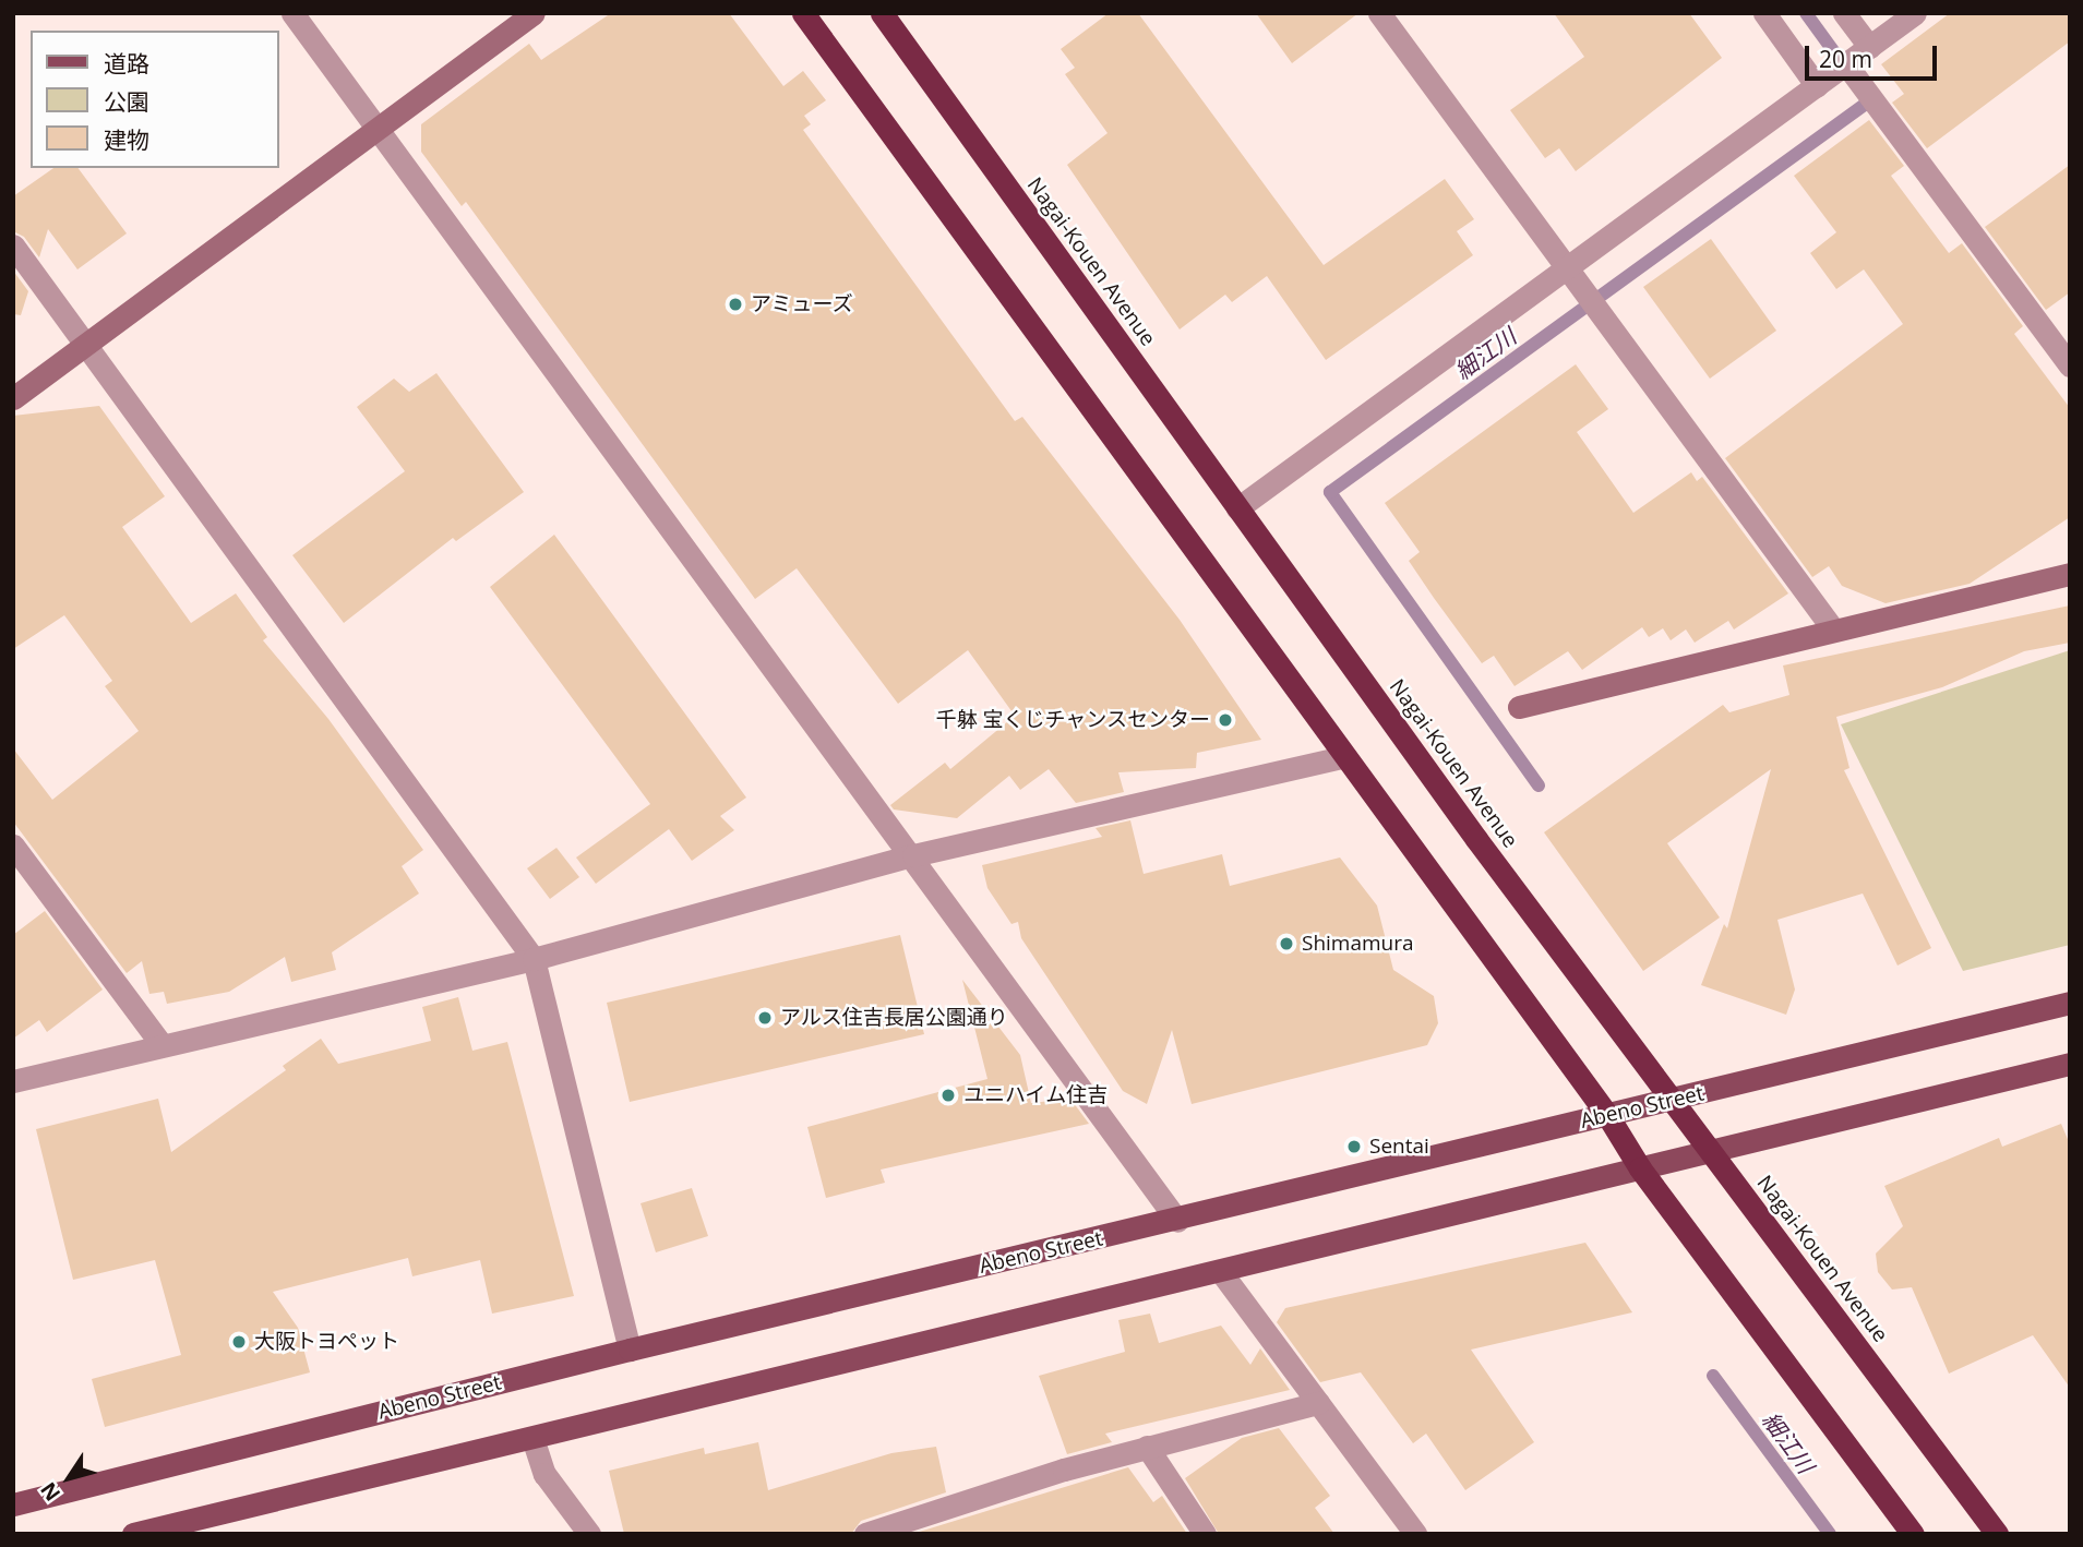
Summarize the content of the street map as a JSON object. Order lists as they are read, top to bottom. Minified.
{"streets":{"highway":["Nagai-Kouen Avenue"],"main road":["Abeno Street"]},"crossings":[["Nagai-Kouen Avenue","Abeno Street"]],"water":["細江川"],"places":["アミューズ","千躰 宝くじチャンスセンター","Shimamura","アルス住吉長居公園通り","ユニハイム住吉","Sentai","大阪トヨペット"],"legend":["道路","公園","建物"],"scale_bar":"20 m","north":"bottom left"}
